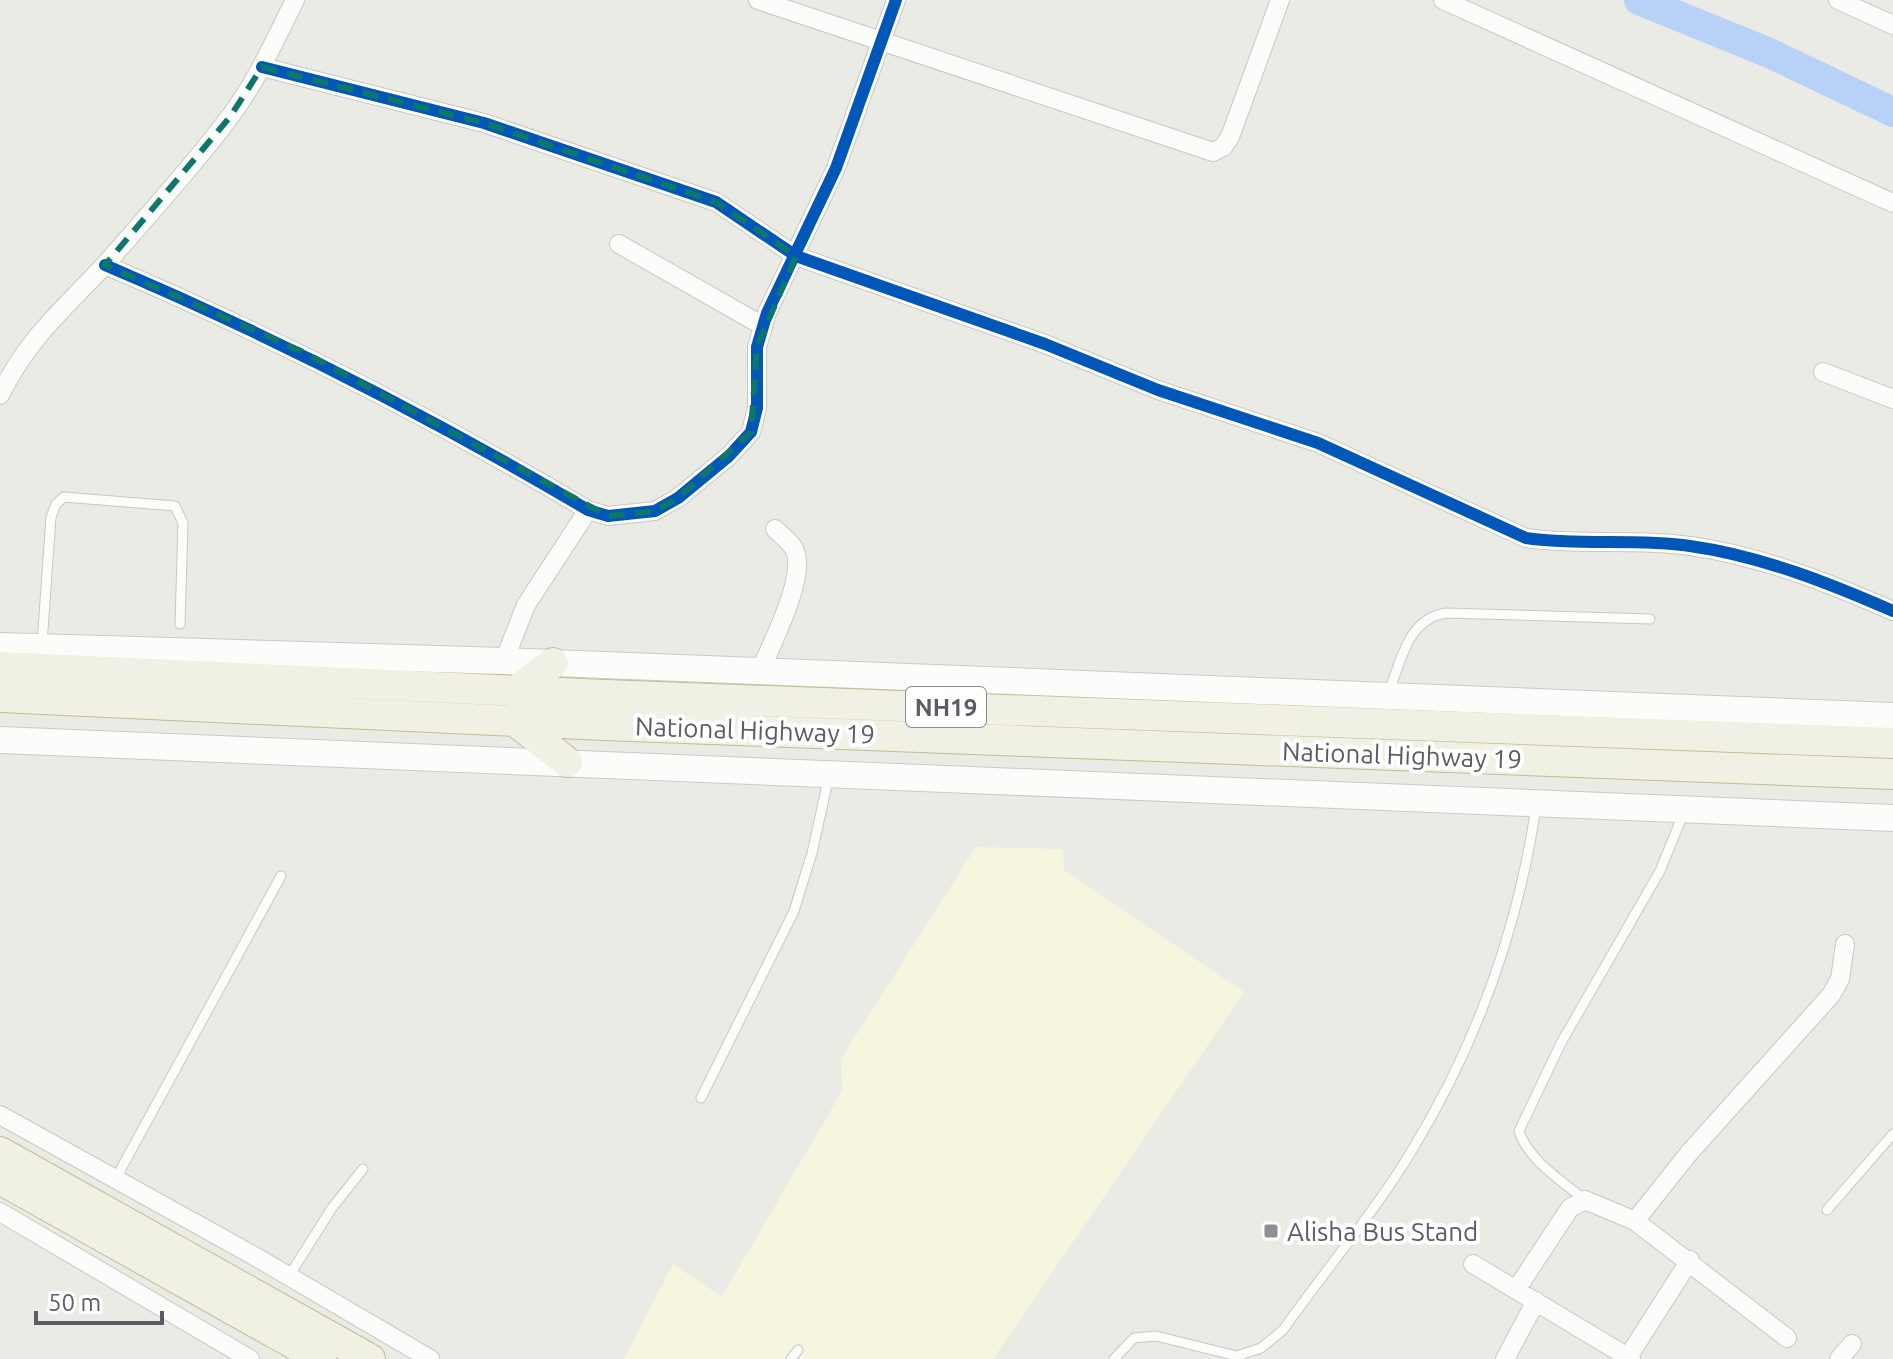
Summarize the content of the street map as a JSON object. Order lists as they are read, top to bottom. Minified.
{"streets":{"highway":["NH19","National Highway 19"]},"places":{"transit":["Alisha Bus Stand"]},"scale_bar":"50 m"}
